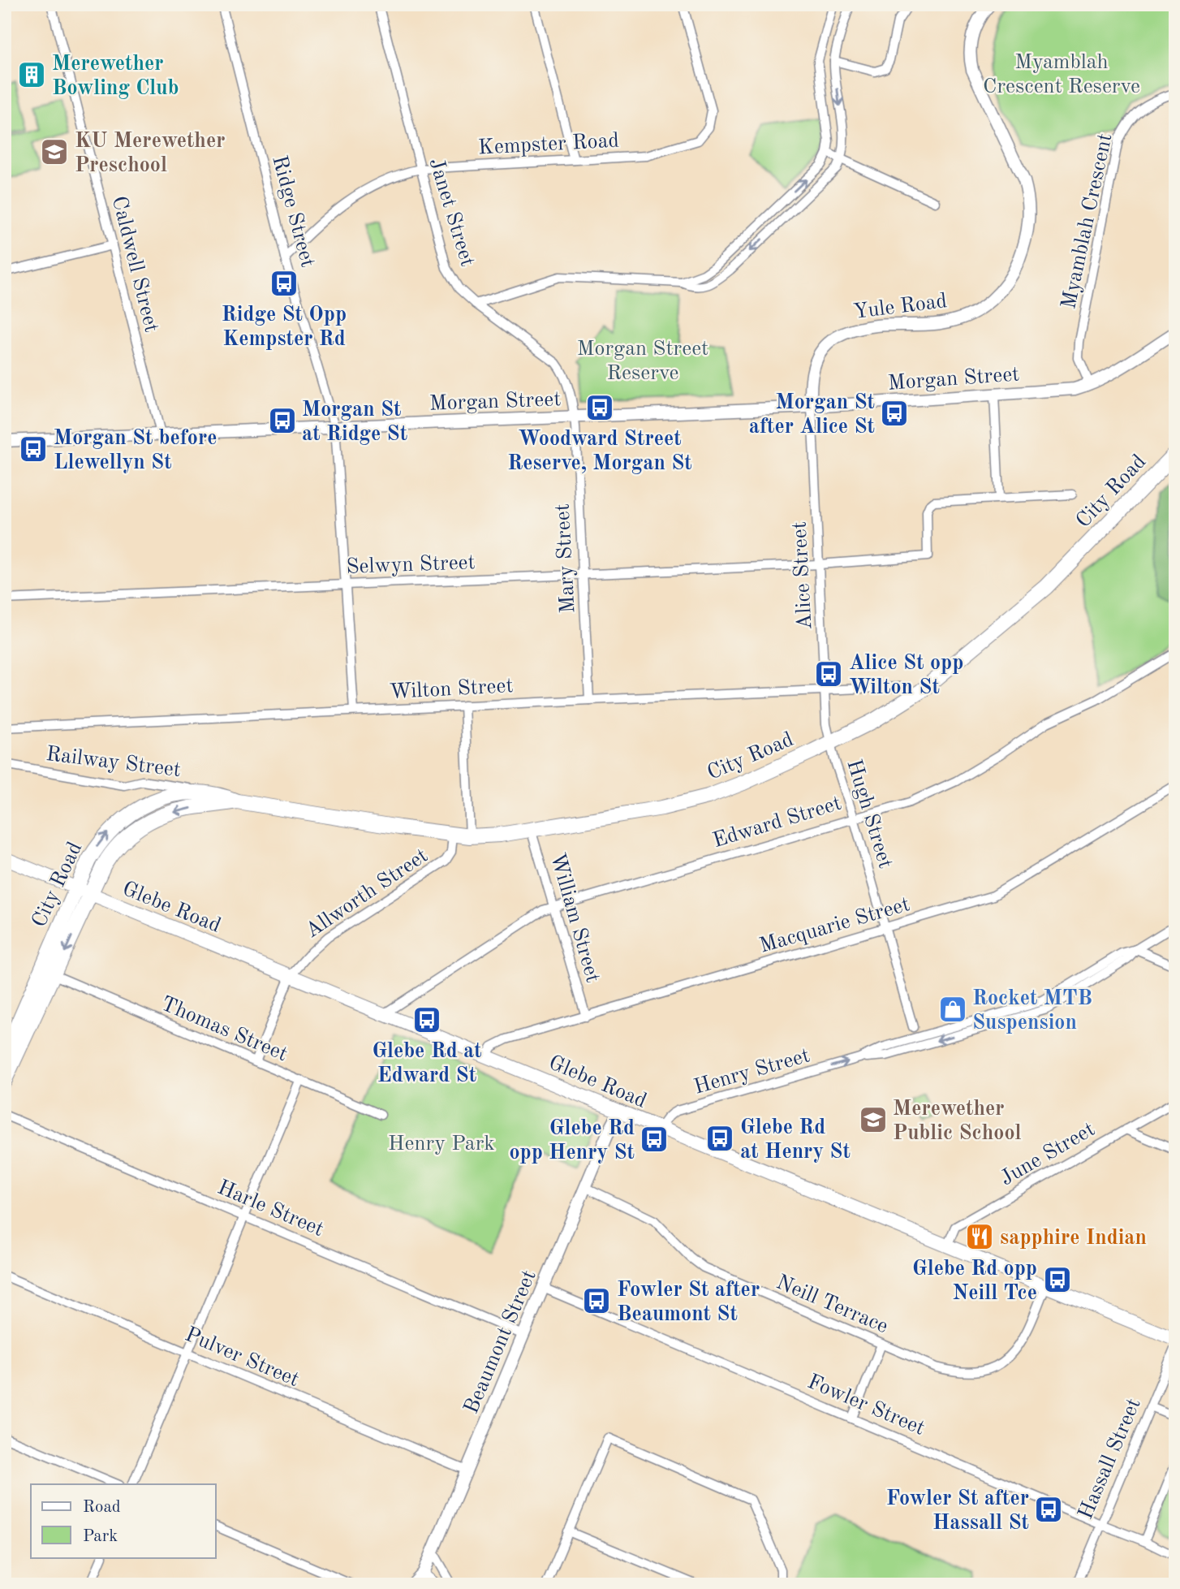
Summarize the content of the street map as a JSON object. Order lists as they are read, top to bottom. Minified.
{"streets":{"highway":["City Road"],"main road":["Glebe Road"],"street":["Kempster Road","Ridge Street","Janet Street","Myamblah Crescent","Caldwell Street","Yule Road","Morgan Street","Mary Street","Selwyn Street","Alice Street","Wilton Street","Railway Street","Hugh Street","Edward Street","Allworth Street","William Street","Macquarie Street","Thomas Street","Henry Street","June Street","Harle Street","Neill Terrace","Beaumont Street","Pulver Street","Fowler Street","Hassall Street"]},"crossings":[["Kempster Road","Ridge Street"],["Kempster Road","Janet Street"],["Ridge Street","Morgan Street"],["Ridge Street","Selwyn Street"],["Ridge Street","Wilton Street"],["Janet Street","Morgan Street"],["Janet Street","Mary Street"],["Myamblah Crescent","Morgan Street"],["Caldwell Street","Morgan Street"],["Yule Road","Morgan Street"],["Yule Road","Alice Street"],["Morgan Street","Mary Street"],["Morgan Street","Alice Street"],["City Road","Alice Street"],["City Road","Railway Street"],["City Road","Hugh Street"],["City Road","Allworth Street"],["City Road","Glebe Road"],["City Road","William Street"],["City Road","Thomas Street"],["Mary Street","Selwyn Street"],["Mary Street","Wilton Street"],["Selwyn Street","Alice Street"],["Alice Street","Wilton Street"],["Alice Street","Hugh Street"],["Hugh Street","Edward Street"],["Hugh Street","Macquarie Street"],["Edward Street","Glebe Road"],["Edward Street","William Street"],["Allworth Street","Glebe Road"],["Allworth Street","Thomas Street"],["Glebe Road","Macquarie Street"],["Glebe Road","Henry Street"],["Glebe Road","June Street"],["Glebe Road","Neill Terrace"],["Glebe Road","Beaumont Street"],["William Street","Macquarie Street"],["Harle Street","Beaumont Street"],["Neill Terrace","Beaumont Street"],["Beaumont Street","Pulver Street"],["Beaumont Street","Fowler Street"],["Fowler Street","Hassall Street"]],"one_way":["Henry Street"],"parks":["Myamblah Crescent Reserve","Morgan Street Reserve","Henry Park"],"places":{"building":["Merewether Bowling Club"],"school or university":["KU Merewether Preschool","Merewether Public School"],"bus stop":["Ridge St Opp Kempster Rd","Woodward Street Reserve, Morgan St","Morgan St after Alice St","Morgan St at Ridge St","Morgan St before Llewellyn St","Alice St opp Wilton St","Glebe Rd at Edward St","Glebe Rd at Henry St","Glebe Rd opp Henry St","Glebe Rd opp Neill Tce","Fowler St after Beaumont St","Fowler St after Hassall St"],"shop":["Rocket MTB Suspension"],"restaurant":["sapphire Indian"]},"legend":["Road","Park"]}
